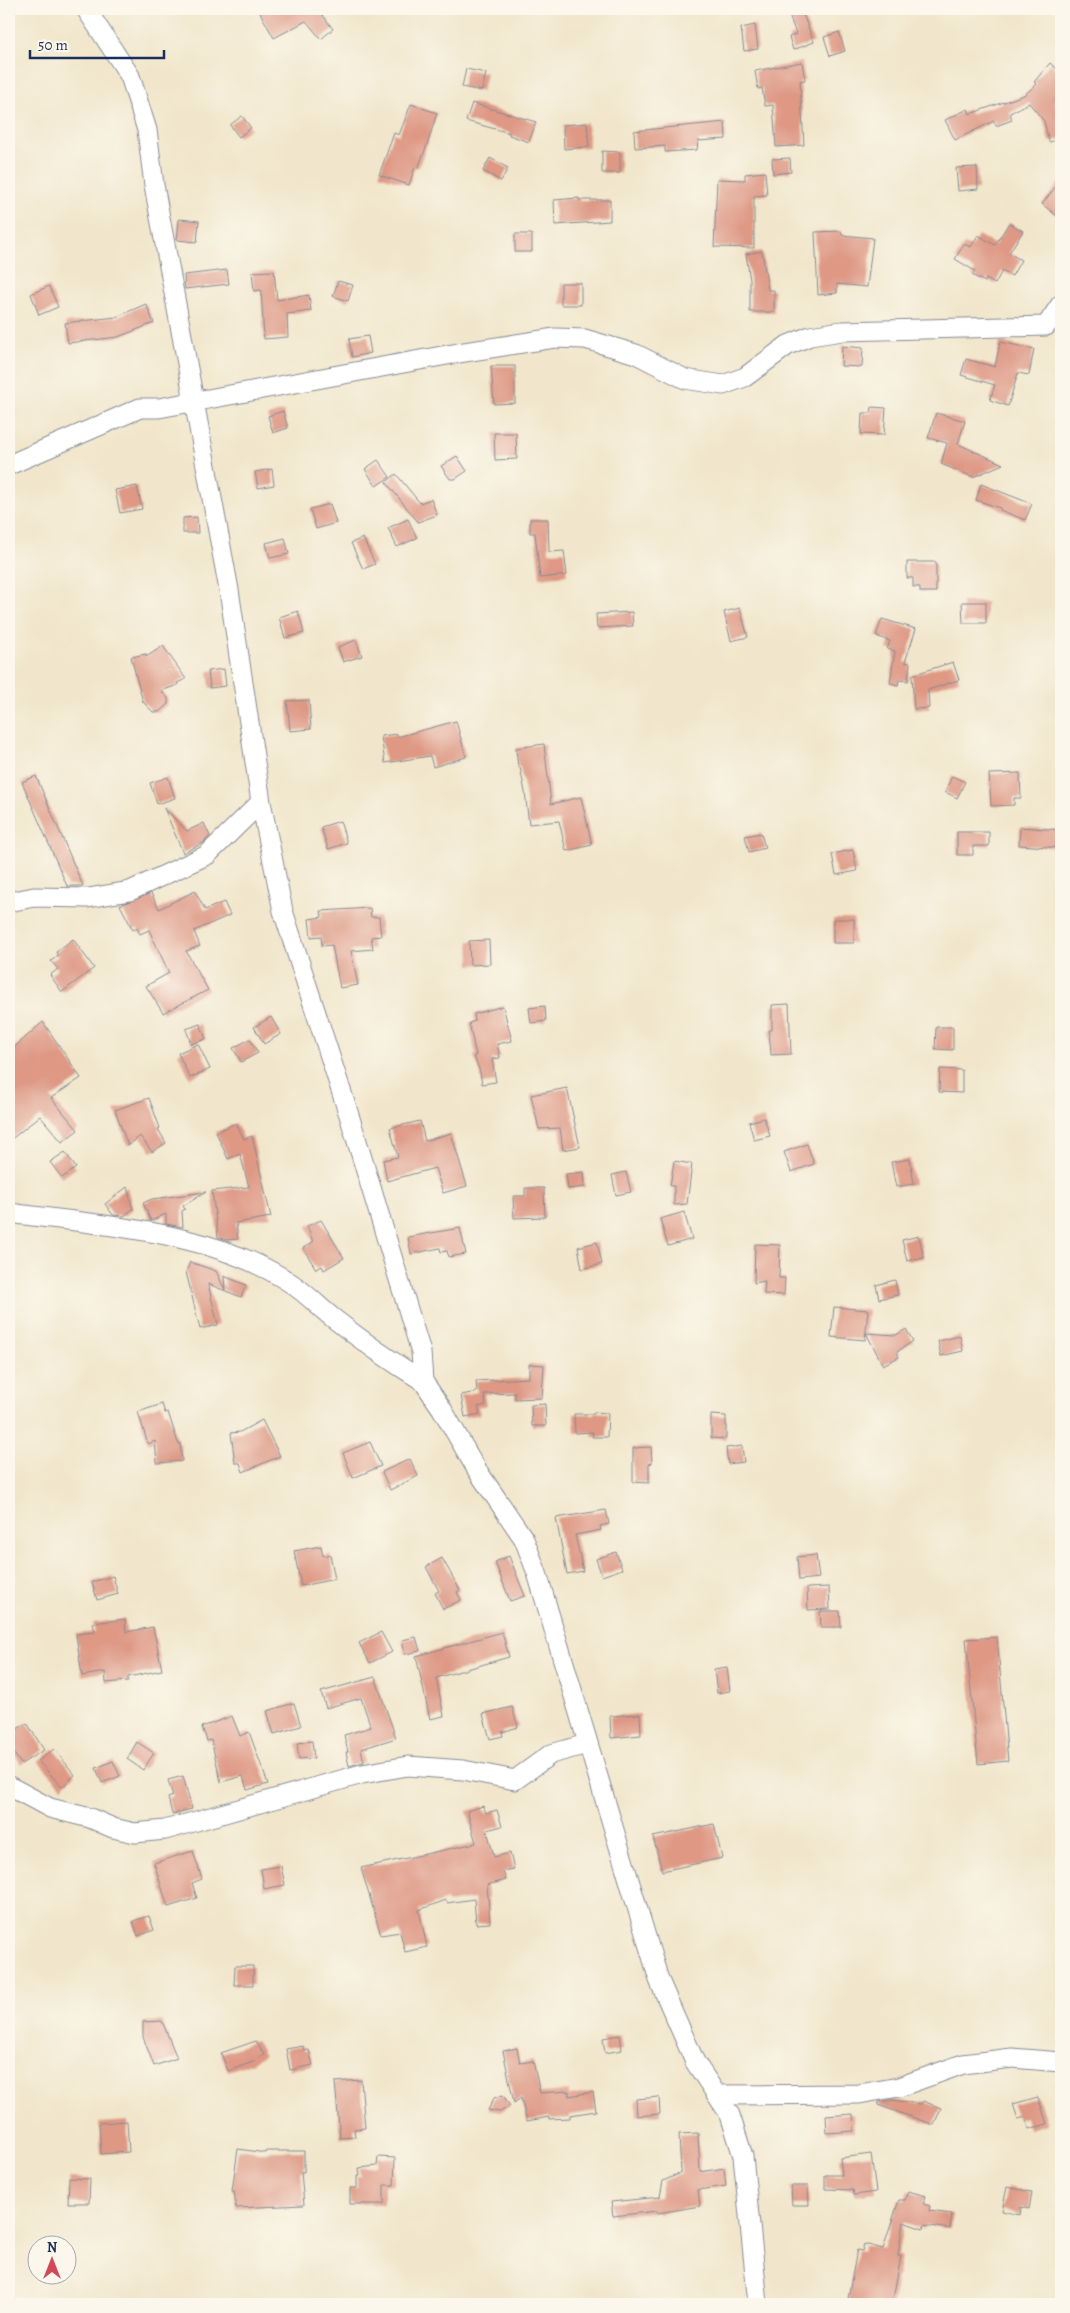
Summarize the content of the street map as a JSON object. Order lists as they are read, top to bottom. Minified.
{"scale_bar":"50 m","north":"top"}
